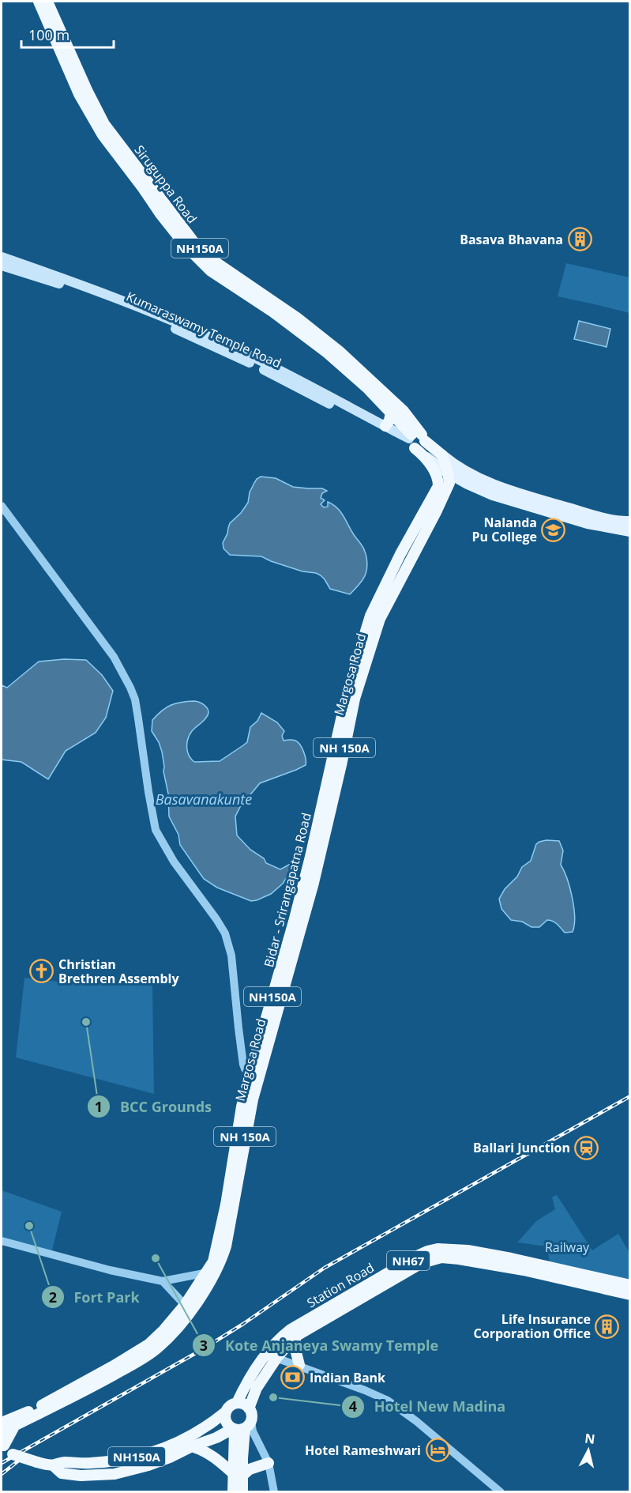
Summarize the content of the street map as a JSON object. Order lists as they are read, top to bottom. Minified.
{"streets":{"highway":["Siruguppa Road","NH150A","Margosa Road","NH 150A","Bidar - Srirangapatna Road","NH67","Station Road"],"main road":["Kumaraswamy Temple Road"]},"crossings":[["Siruguppa Road","NH150A"],["NH150A","Margosa Road"],["NH150A","Bidar - Srirangapatna Road"],["NH150A","NH67"],["Margosa Road","Bidar - Srirangapatna Road"],["NH67","Station Road"]],"water":["Basavanakunte"],"parks":["Railway"],"places":{"building":["Basava Bhavana","Life Insurance Corporation Office"],"school or university":["Nalanda Pu College"],"church":["Christian Brethren Assembly"],"other":["BCC Grounds","Fort Park","Kote Anjaneya Swamy Temple","Hotel New Madina"],"station":["Ballari Junction"],"bank":["Indian Bank"],"hotel":["Hotel Rameshwari"]},"scale_bar":"100 m","north":"top"}
